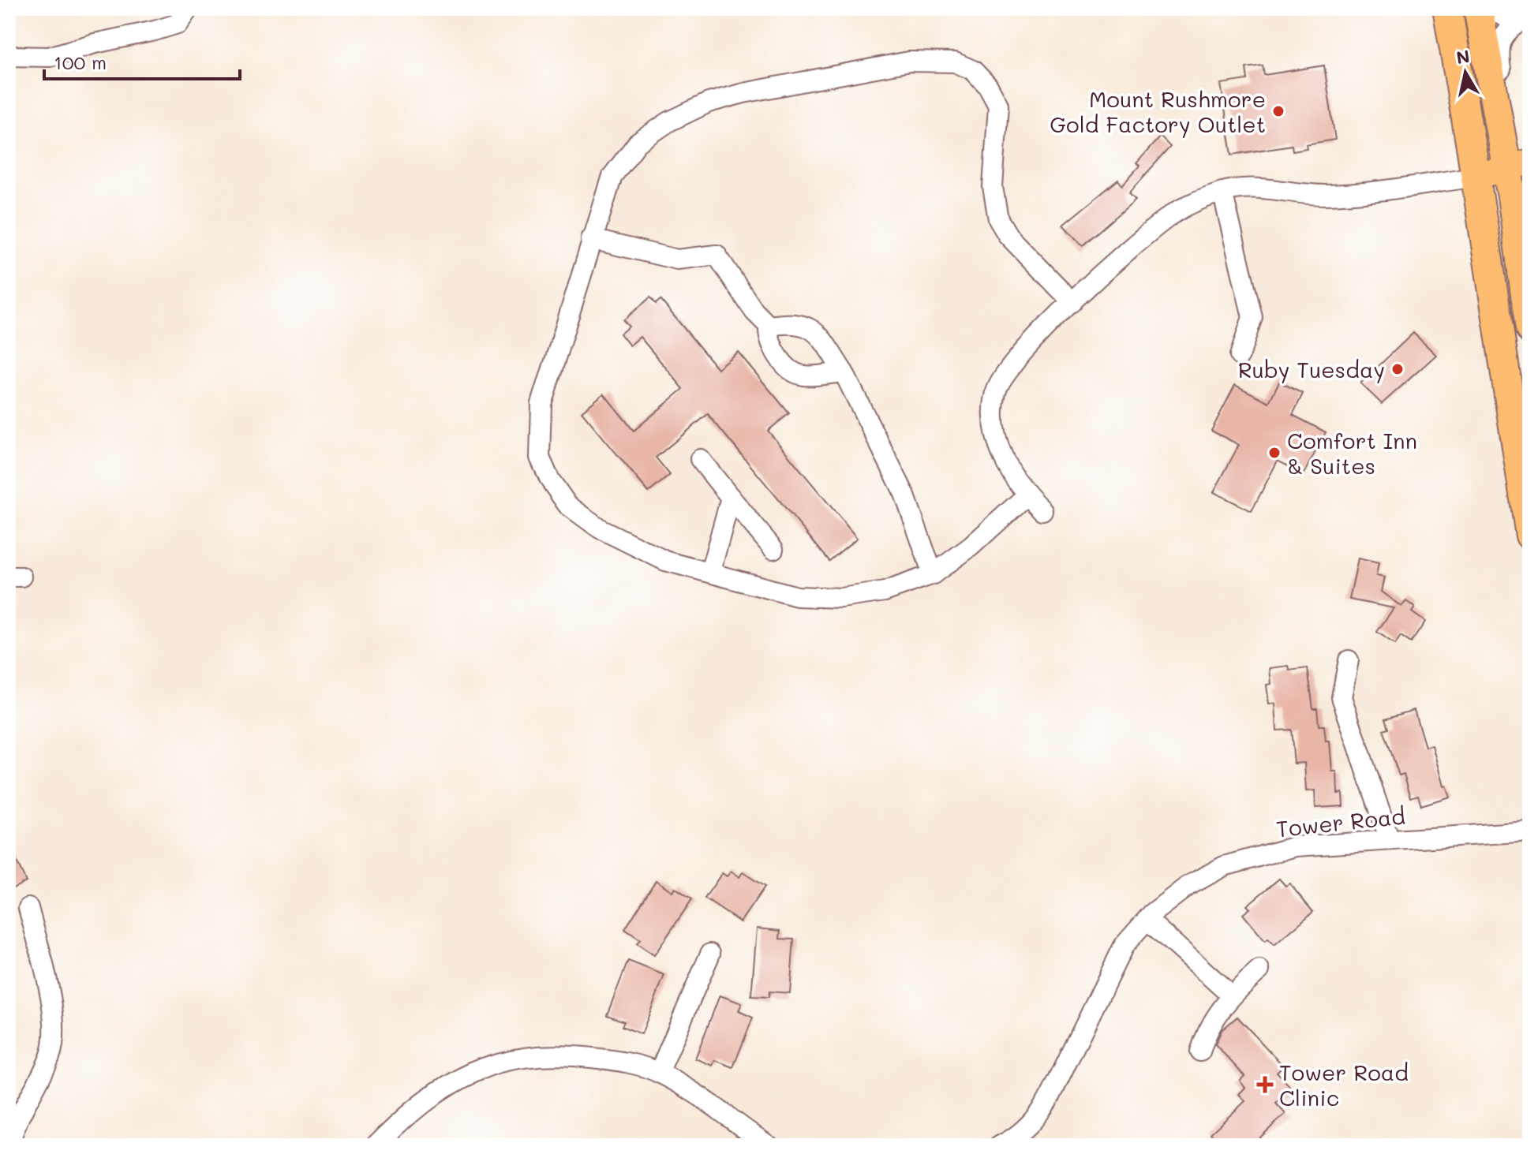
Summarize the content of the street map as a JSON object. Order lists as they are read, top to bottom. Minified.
{"streets":{"street":["Tower Road"]},"places":{"other":["Mount Rushmore Gold Factory Outlet","Ruby Tuesday","Comfort Inn & Suites"],"health":["Tower Road Clinic"]},"scale_bar":"100 m","north":"top"}
